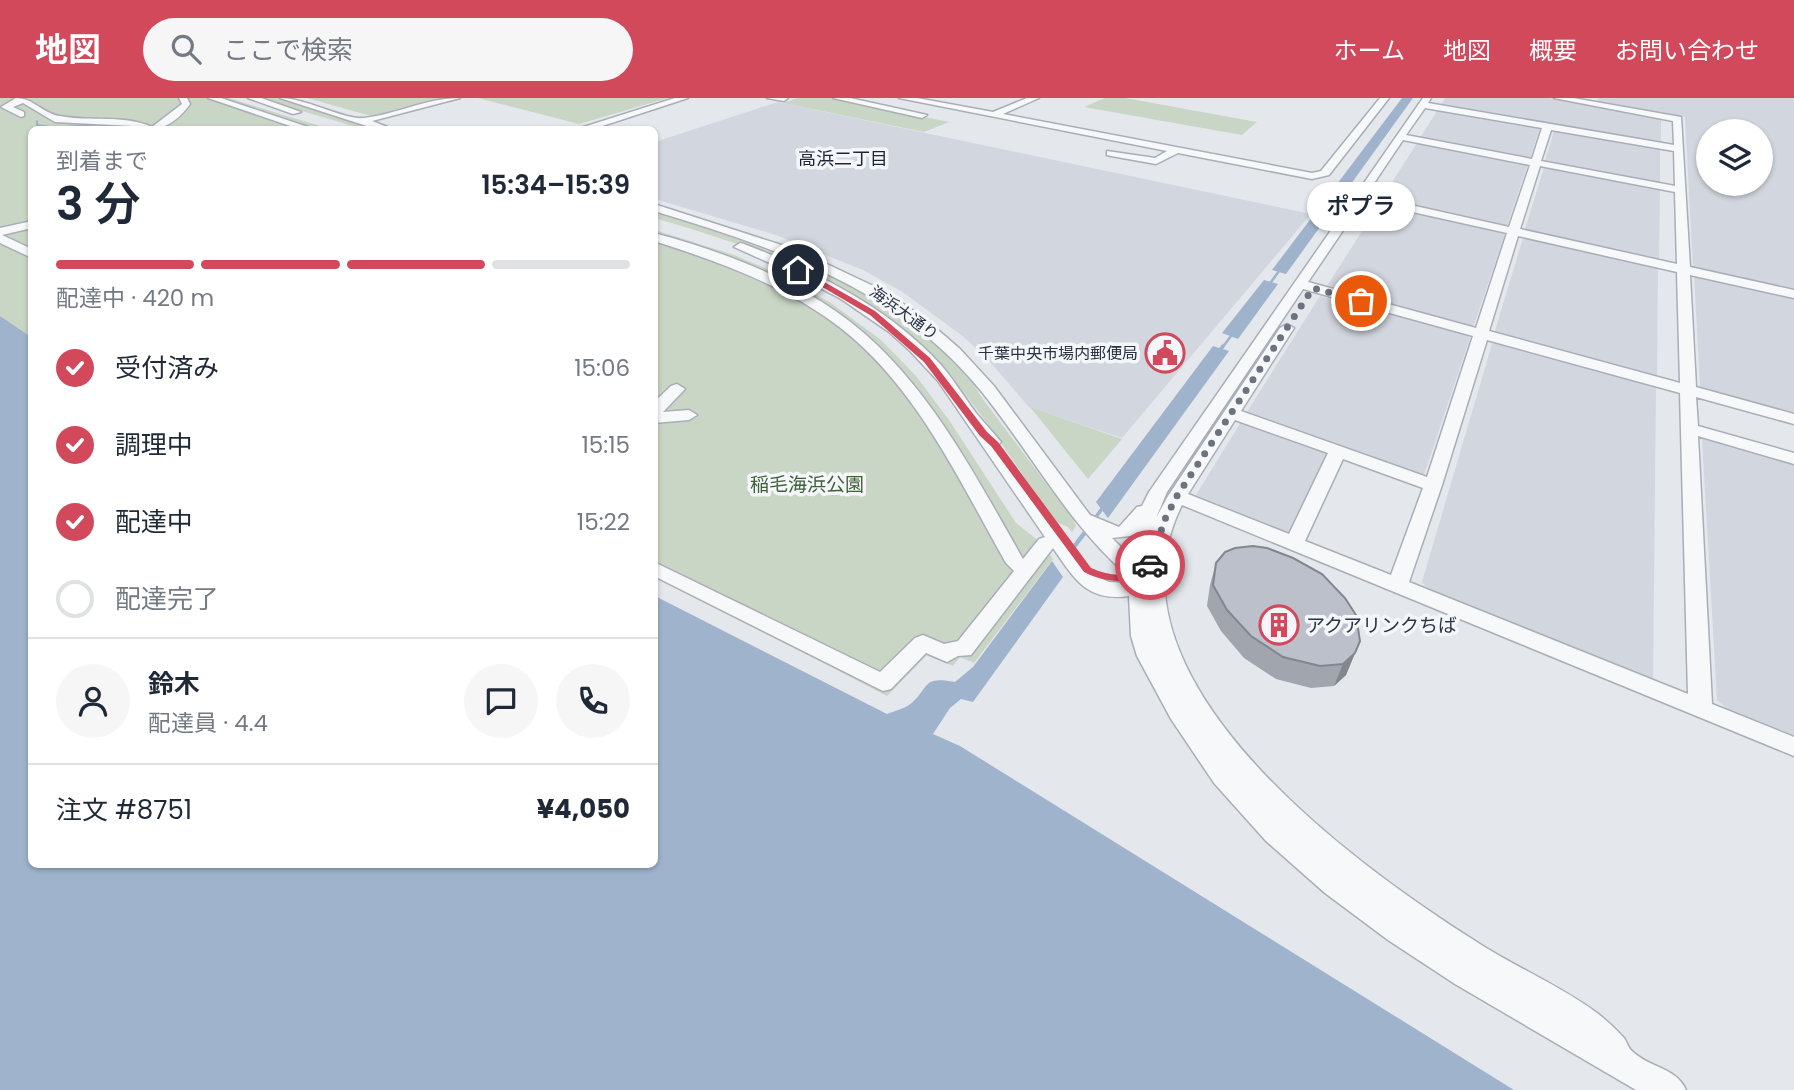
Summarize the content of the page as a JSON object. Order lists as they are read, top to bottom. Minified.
{"streets":{"street":["海浜大通り"]},"districts":["高浜二丁目"],"parks":["稲毛海浜公園"],"places":{"other":["ポプラ"],"public building":["千葉中央市場内郵便局"],"building":["アクアリンクちば"]},"page":{"header":"地図","search":"ここで検索","nav":["ホーム","地図","概要","お問い合わせ"],"heading":["3 分","到着まで","15:34–15:39"],"panel":["鈴木","配達員 · 4.4","注文 #8751","¥4,050"],"bubble":"ポプラ","bar":"配達中 · 420 m","list":[["受付済み","15:06"],["調理中","15:15"],["配達中","15:22"],"配達完了"]}}
